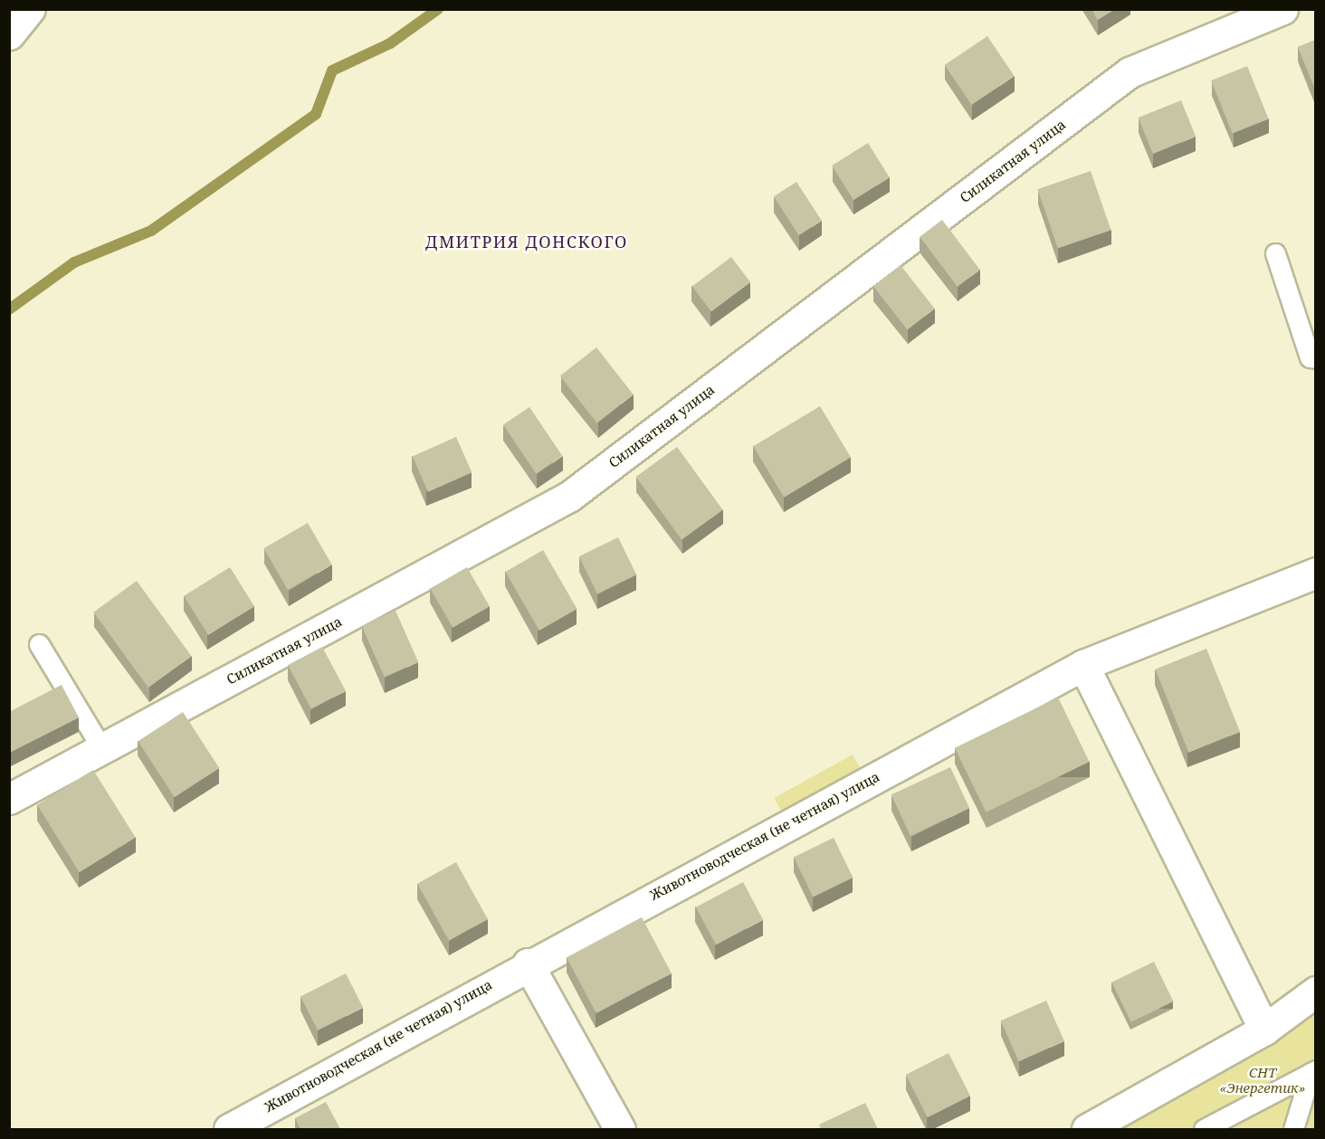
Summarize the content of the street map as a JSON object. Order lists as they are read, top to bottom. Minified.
{"streets":{"street":["Силикатная улица","Животноводческая (не четная) улица"]},"districts":["ДМИТРИЯ ДОНСКОГО"],"parks":["СНТ «Энергетик»"]}
